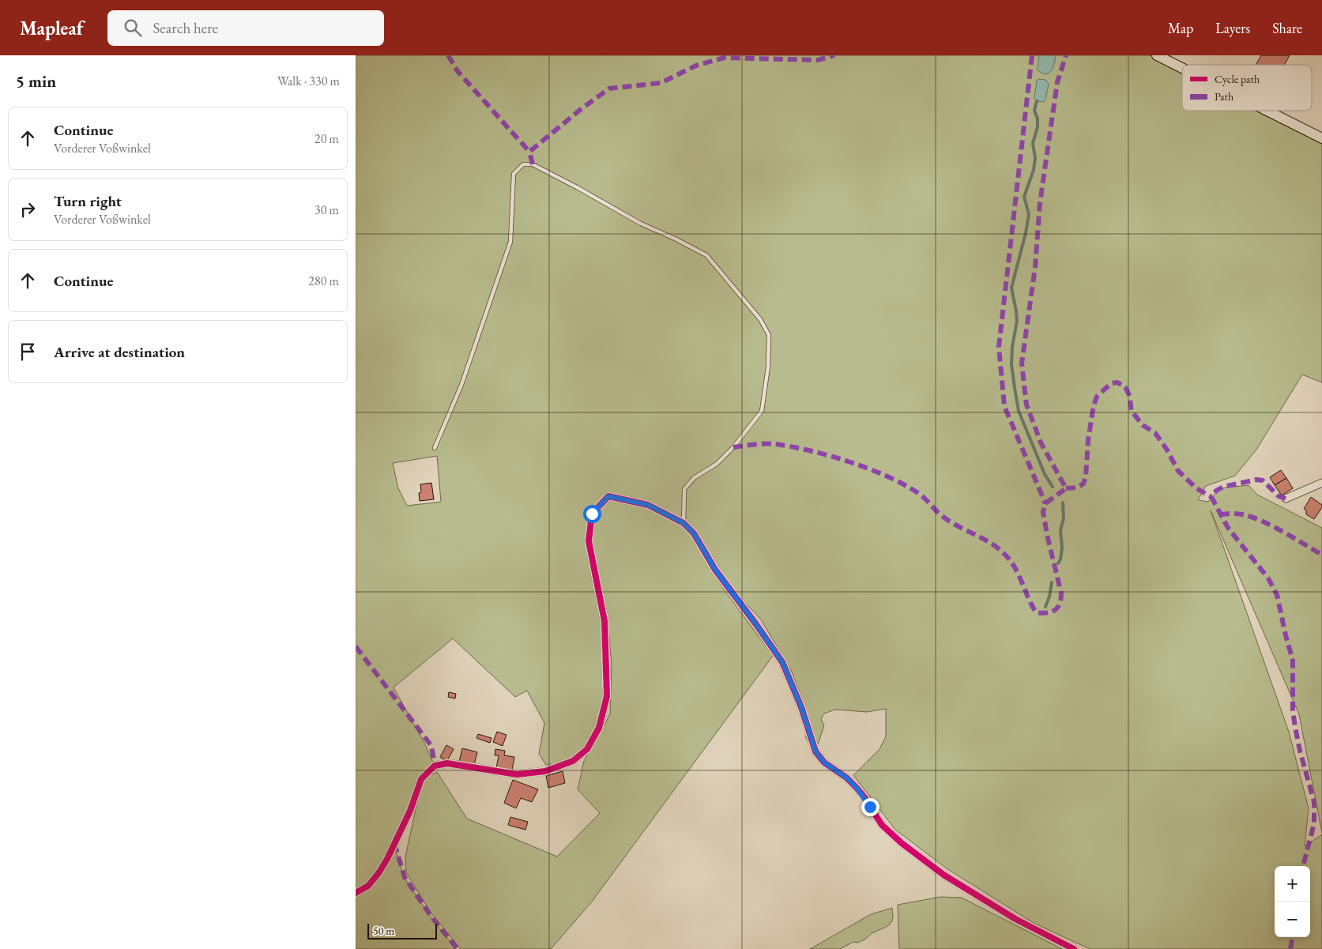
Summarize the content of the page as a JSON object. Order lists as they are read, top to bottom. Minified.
{"legend":["Cycle path","Path"],"scale_bar":"50 m","page":{"header":"Mapleaf","search":"Search here","nav":["Map","Layers","Share"],"heading":["5 min","Walk · 330 m"],"list":[["Continue","Vorderer Voßwinkel","20 m"],["Turn right","Vorderer Voßwinkel","30 m"],["Continue","280 m"],"Arrive at destination"],"map_buttons":["+","−"],"scale":"50 m"}}
